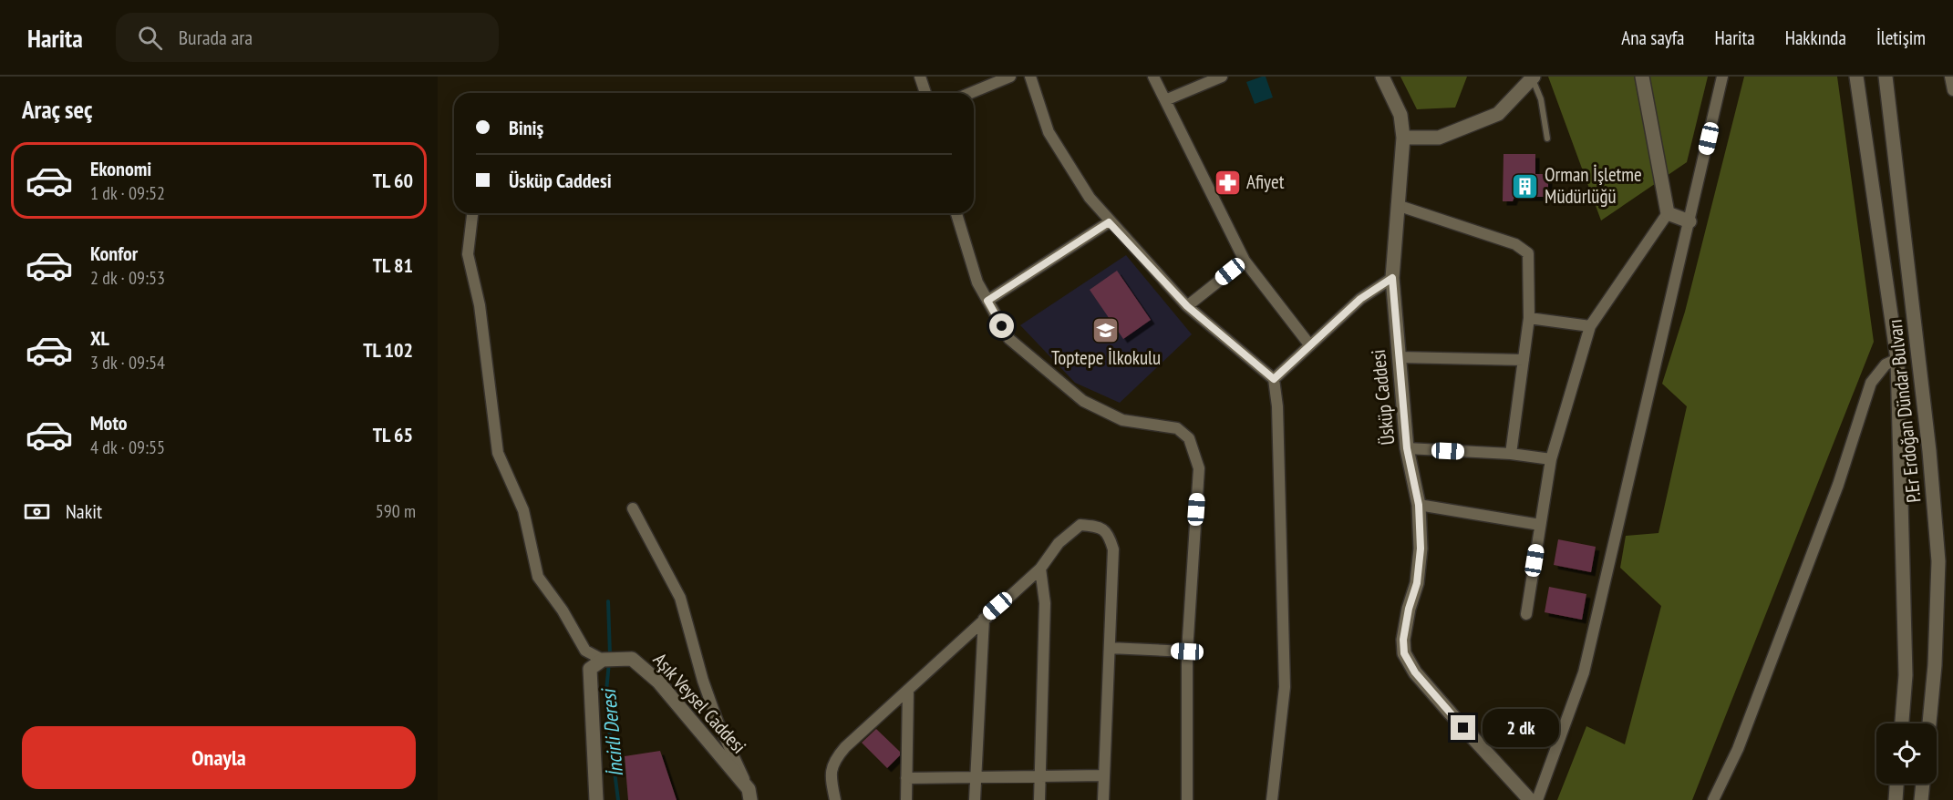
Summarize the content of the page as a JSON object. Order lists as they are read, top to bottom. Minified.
{"streets":{"street":["Üsküp Caddesi","P.Er Erdoğan Dündar Bulvarı","Aşık Veysel Caddesi"]},"water":["İncirli Deresi"],"places":{"pharmacy":["Afiyet"],"building":["Orman İşletme Müdürlüğü"],"school or university":["Toptepe İlkokulu"]},"page":{"header":"Harita","search":"Burada ara","nav":["Ana sayfa","Harita","Hakkında","İletişim"],"heading":"Araç seç","banner":["Biniş","Üsküp Caddesi"],"list":[{"name":"Ekonomi","note":"1 dk · 09:52","value":"TL 60"},{"name":"Konfor","note":"2 dk · 09:53","value":"TL 81"},{"name":"XL","note":"3 dk · 09:54","value":"TL 102"},{"name":"Moto","note":"4 dk · 09:55","value":"TL 65"}],"pay":["Nakit","590 m"],"bubble":"2 dk","buttons":"Onayla"}}
